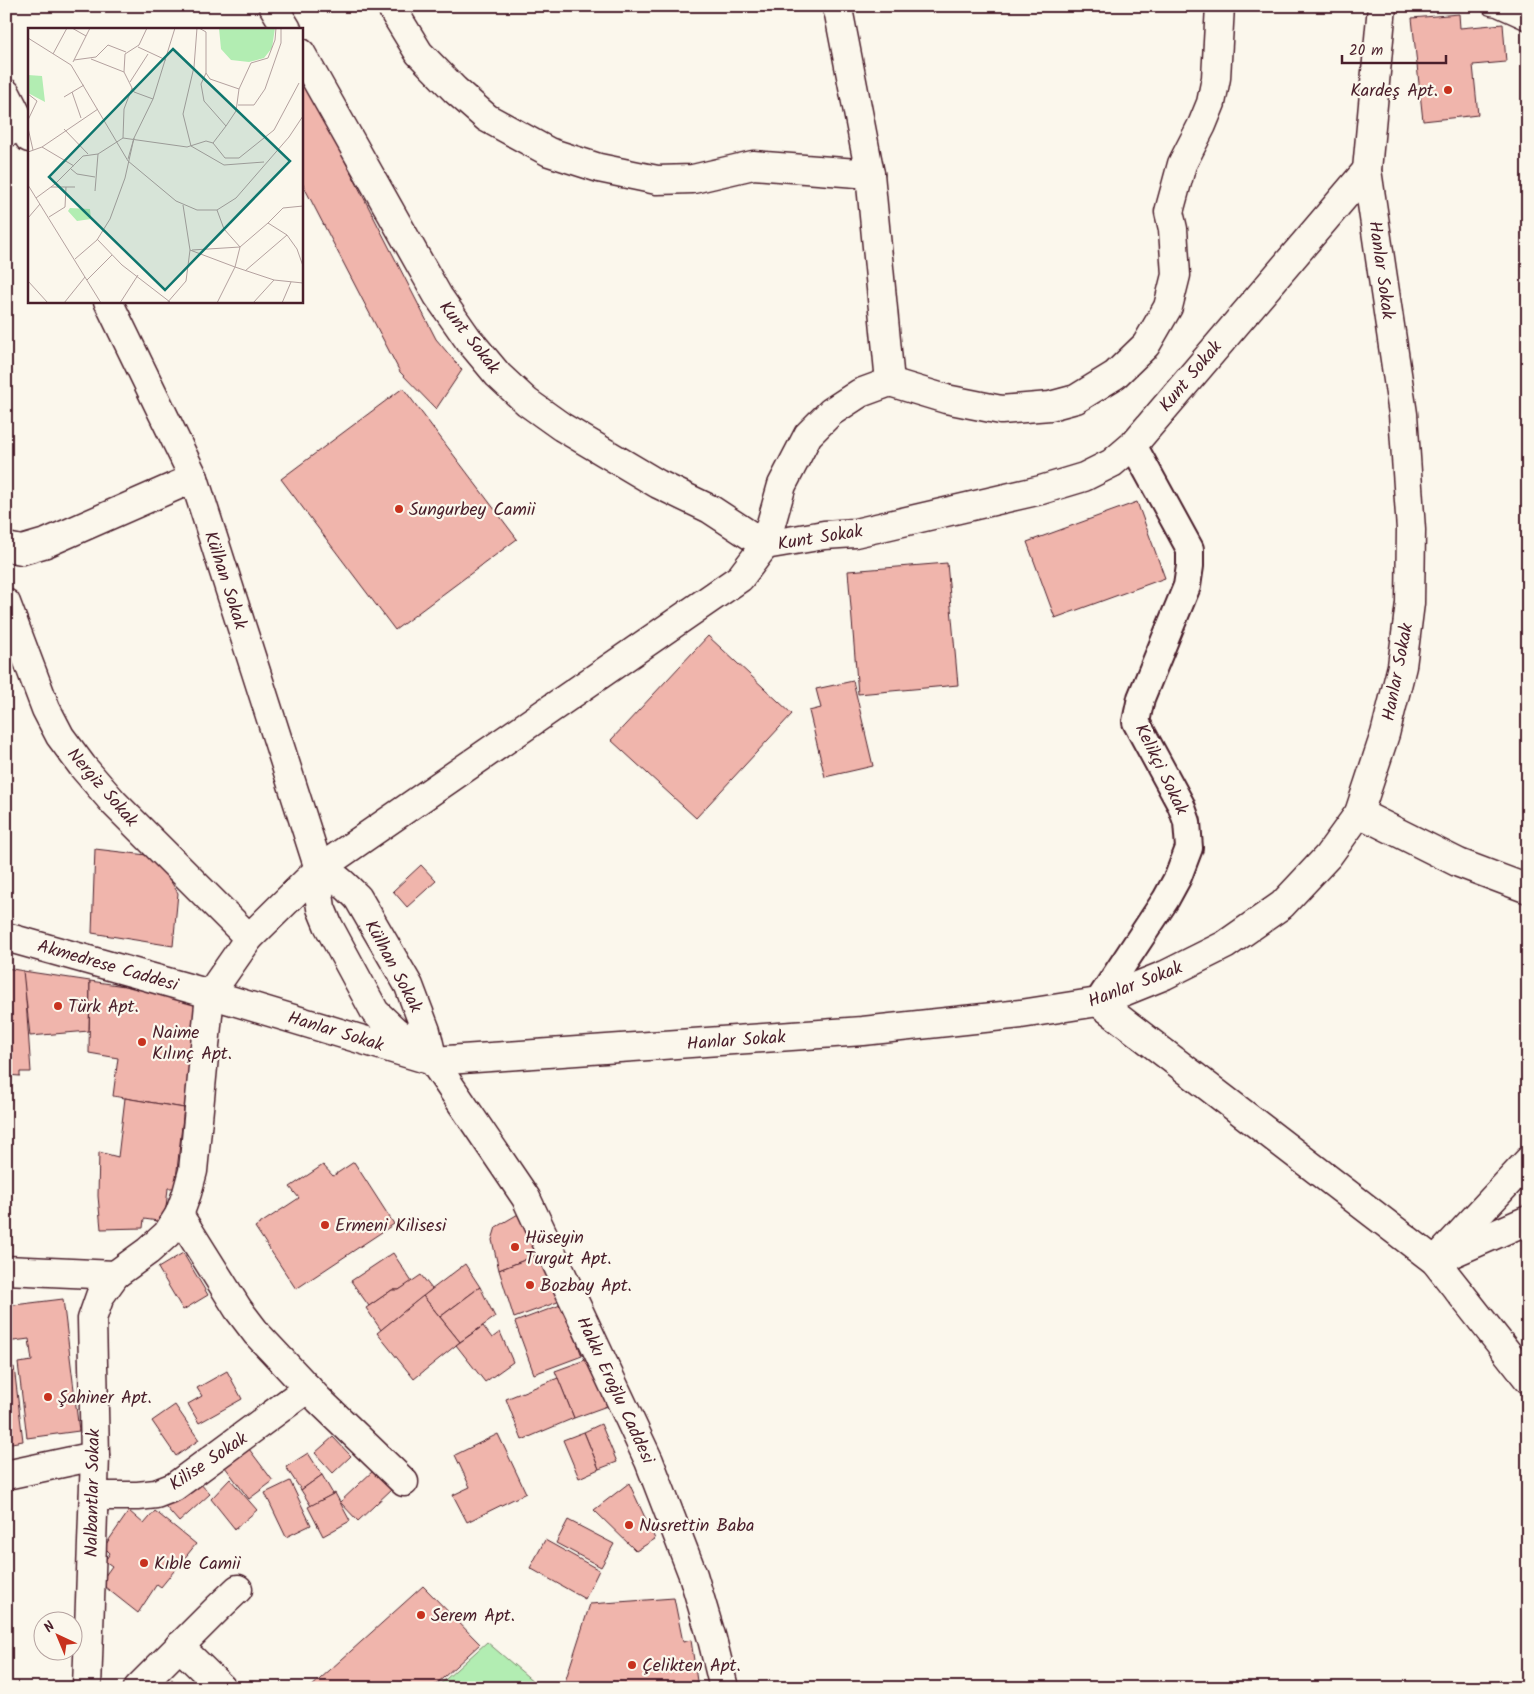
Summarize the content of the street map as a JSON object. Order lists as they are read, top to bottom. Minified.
{"streets":{"street":["Hanlar Sokak","Kunt Sokak","Külhan Sokak","Kelikçi Sokak","Nergiz Sokak","Akmedrese Caddesi","Hakkı Eroğlu Caddesi","Kilise Sokak","Nalbantlar Sokak"]},"crossings":[["Hanlar Sokak","Kunt Sokak"],["Hanlar Sokak","Külhan Sokak"],["Hanlar Sokak","Kelikçi Sokak"],["Hanlar Sokak","Akmedrese Caddesi"],["Hanlar Sokak","Hakkı Eroğlu Caddesi"],["Hanlar Sokak","Nalbantlar Sokak"],["Kunt Sokak","Kelikçi Sokak"],["Külhan Sokak","Hakkı Eroğlu Caddesi"],["Akmedrese Caddesi","Nalbantlar Sokak"],["Kilise Sokak","Nalbantlar Sokak"]],"places":["Kardeş Apt.","Sungurbey Camii","Türk Apt.","Naime Kılınç Apt.","Ermeni Kilisesi","Hüseyin Turgut Apt.","Bozbay Apt.","Şahiner Apt.","Nusrettin Baba","Kıble Camii","Serem Apt.","Çelikten Apt."],"scale_bar":"20 m","north":"top left"}
